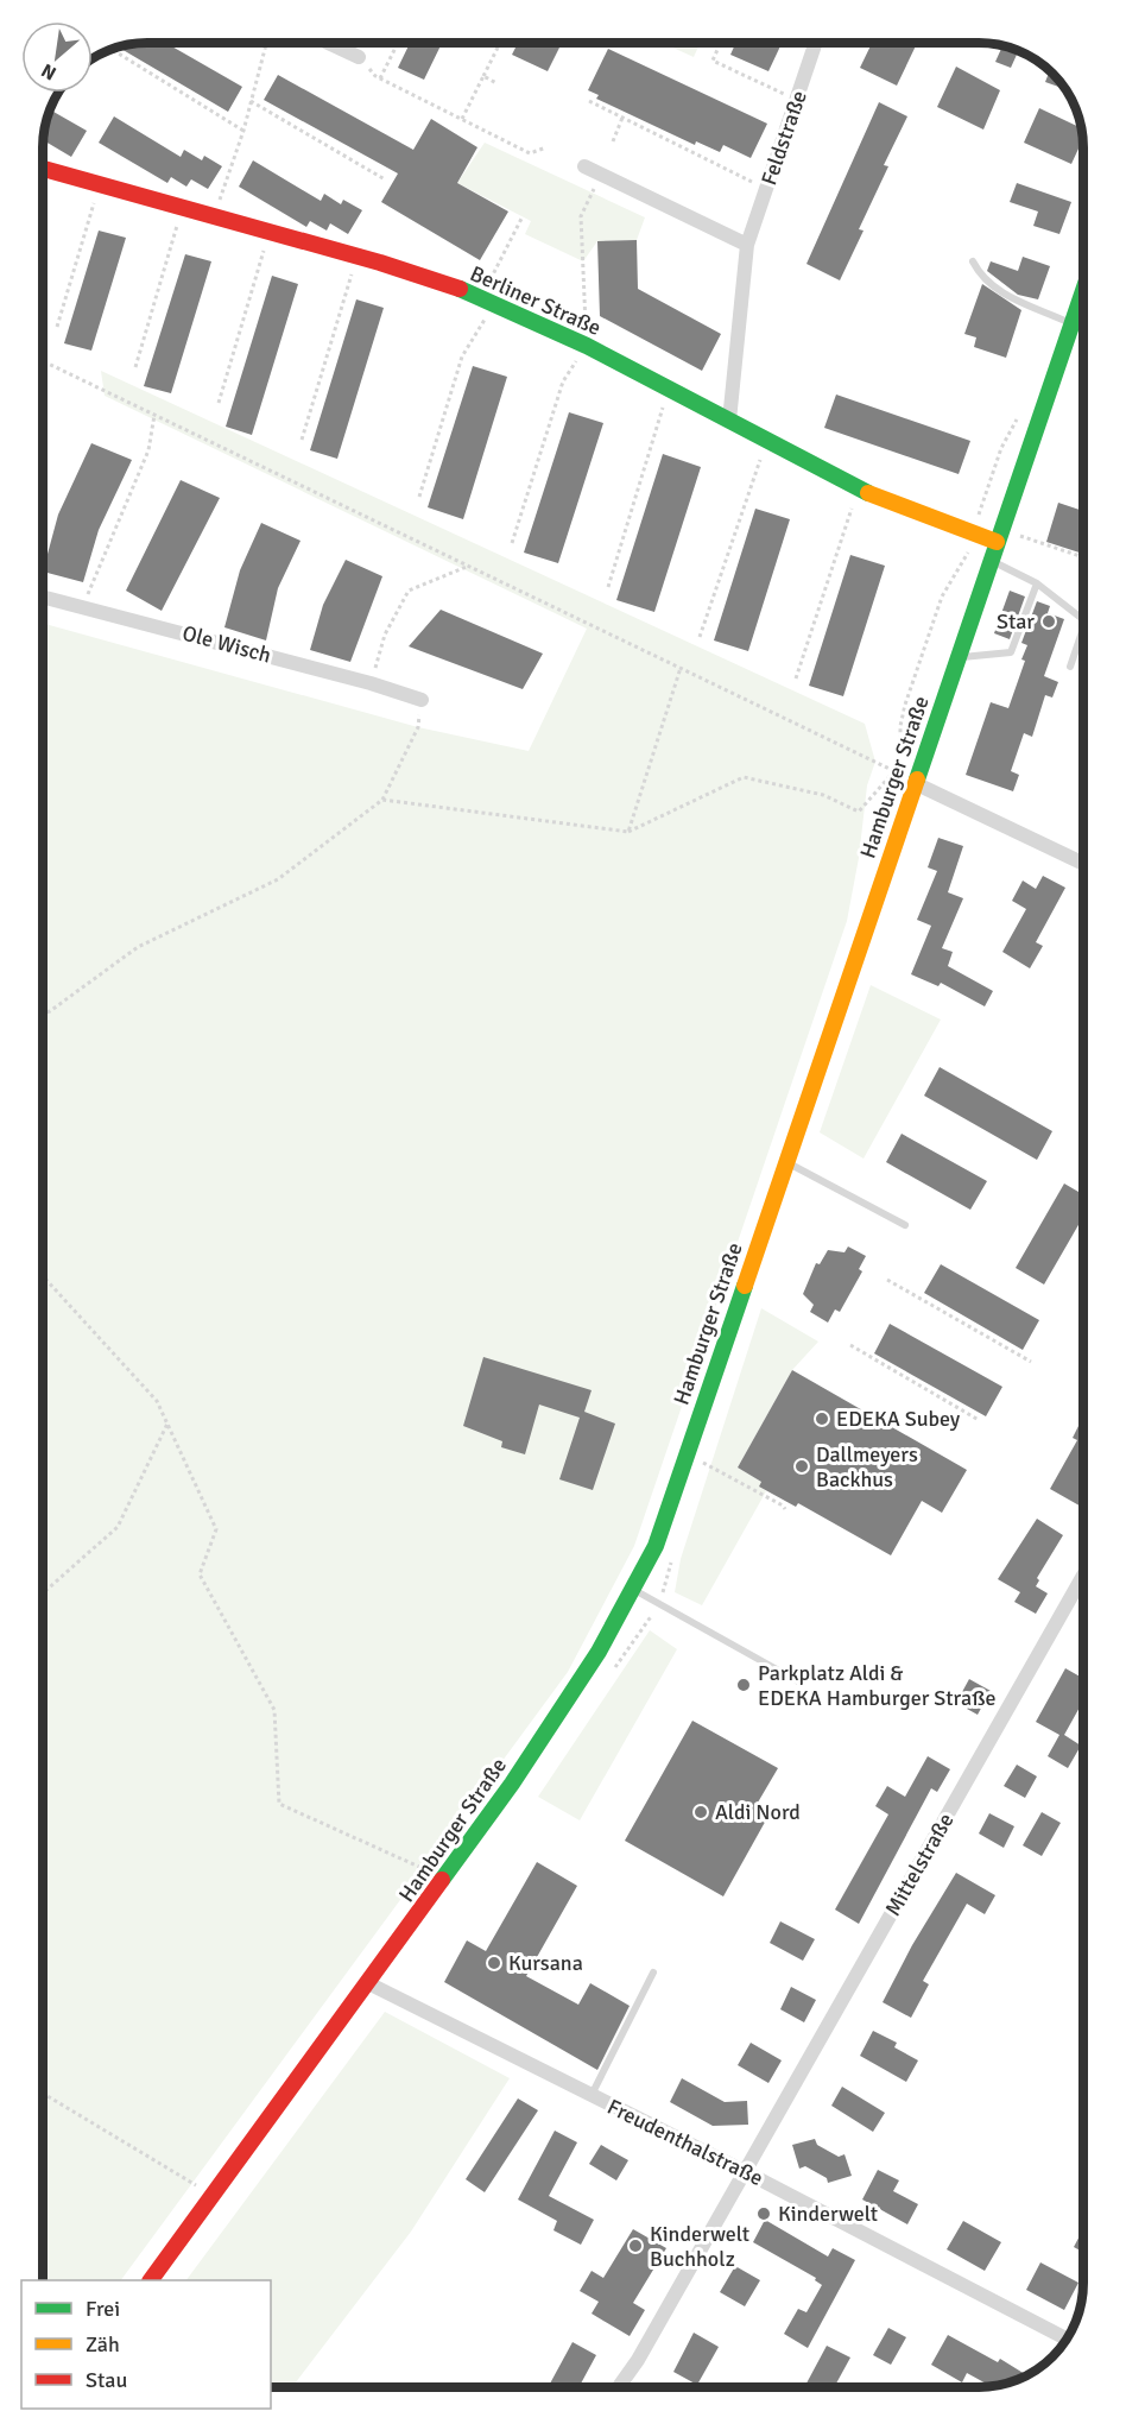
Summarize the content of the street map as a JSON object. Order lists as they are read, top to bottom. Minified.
{"streets":{"main road":["Berliner Straße","Hamburger Straße"],"street":["Feldstraße","Ole Wisch","Mittelstraße","Freudenthalstraße"]},"crossings":[["Feldstraße","Berliner Straße"],["Berliner Straße","Hamburger Straße"],["Hamburger Straße","Freudenthalstraße"],["Mittelstraße","Freudenthalstraße"]],"places":["Star","EDEKA Subey","Dallmeyers Backhus","Parkplatz Aldi & EDEKA Hamburger Straße","Aldi Nord","Kursana","Kinderwelt","Kinderwelt Buchholz"],"legend":["Frei","Zäh","Stau"],"north":"bottom left"}
